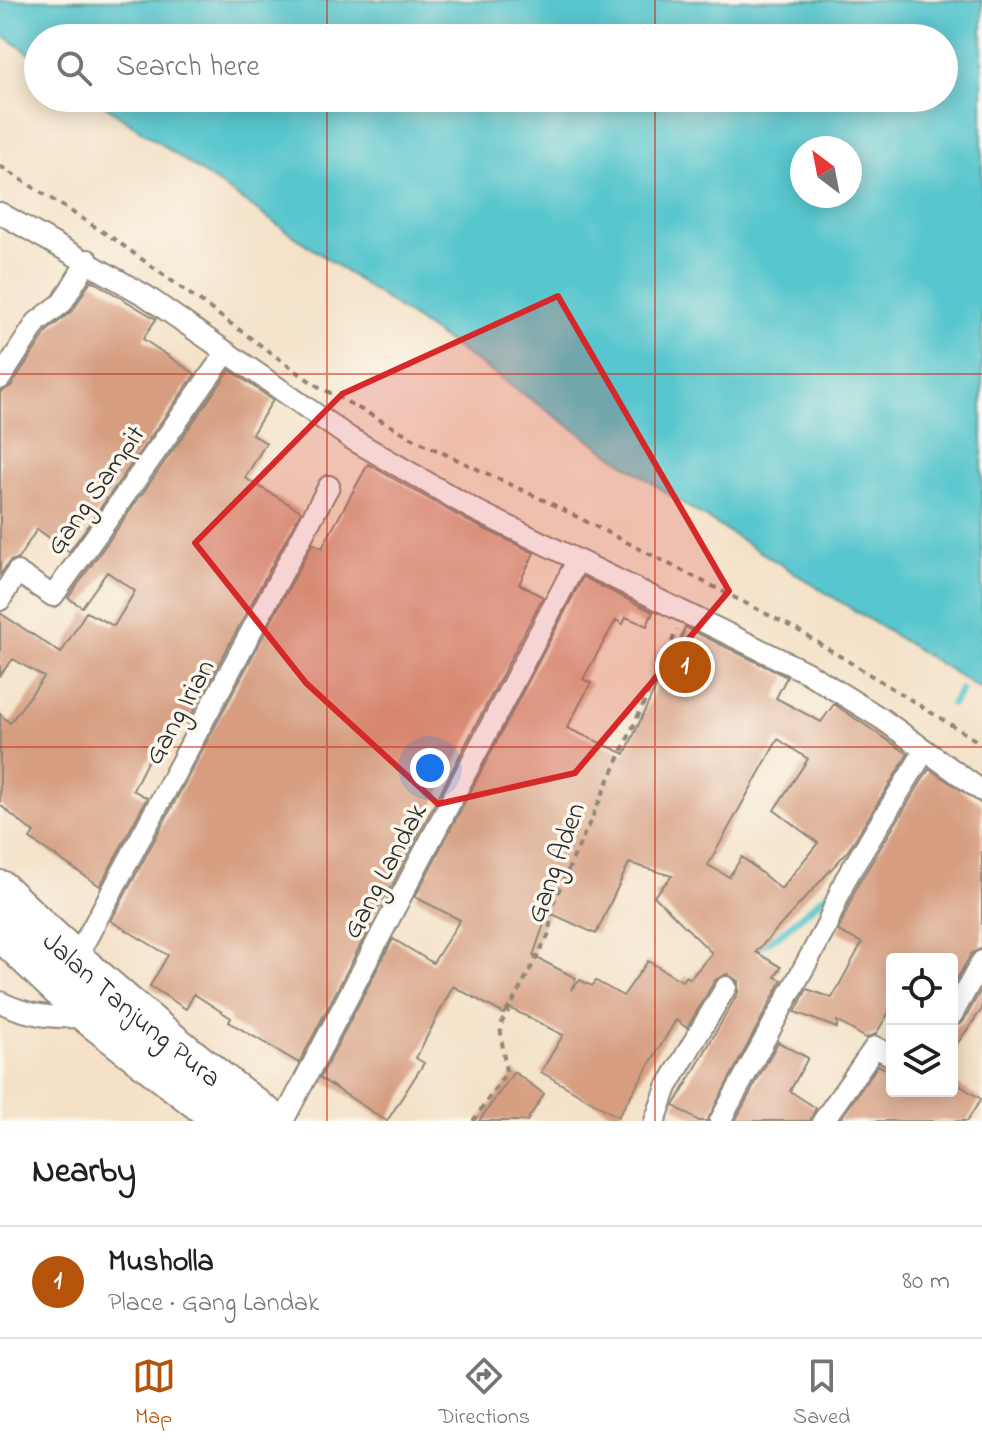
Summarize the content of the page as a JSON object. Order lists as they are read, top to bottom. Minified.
{"streets":{"highway":["Jalan Tanjung Pura"],"street":["Gang Sampit","Gang Irian","Gang Landak"],"path":["Gang Aden"]},"crossings":[["Gang Irian","Jalan Tanjung Pura"]],"north":"top left","page":{"search":"Search here","pins":"1","heading":"Nearby","list":[{"mark":"1","name":"Musholla","note":"Place · Gang Landak","value":"80 m"}],"nav":["Map","Directions","Saved"]}}
